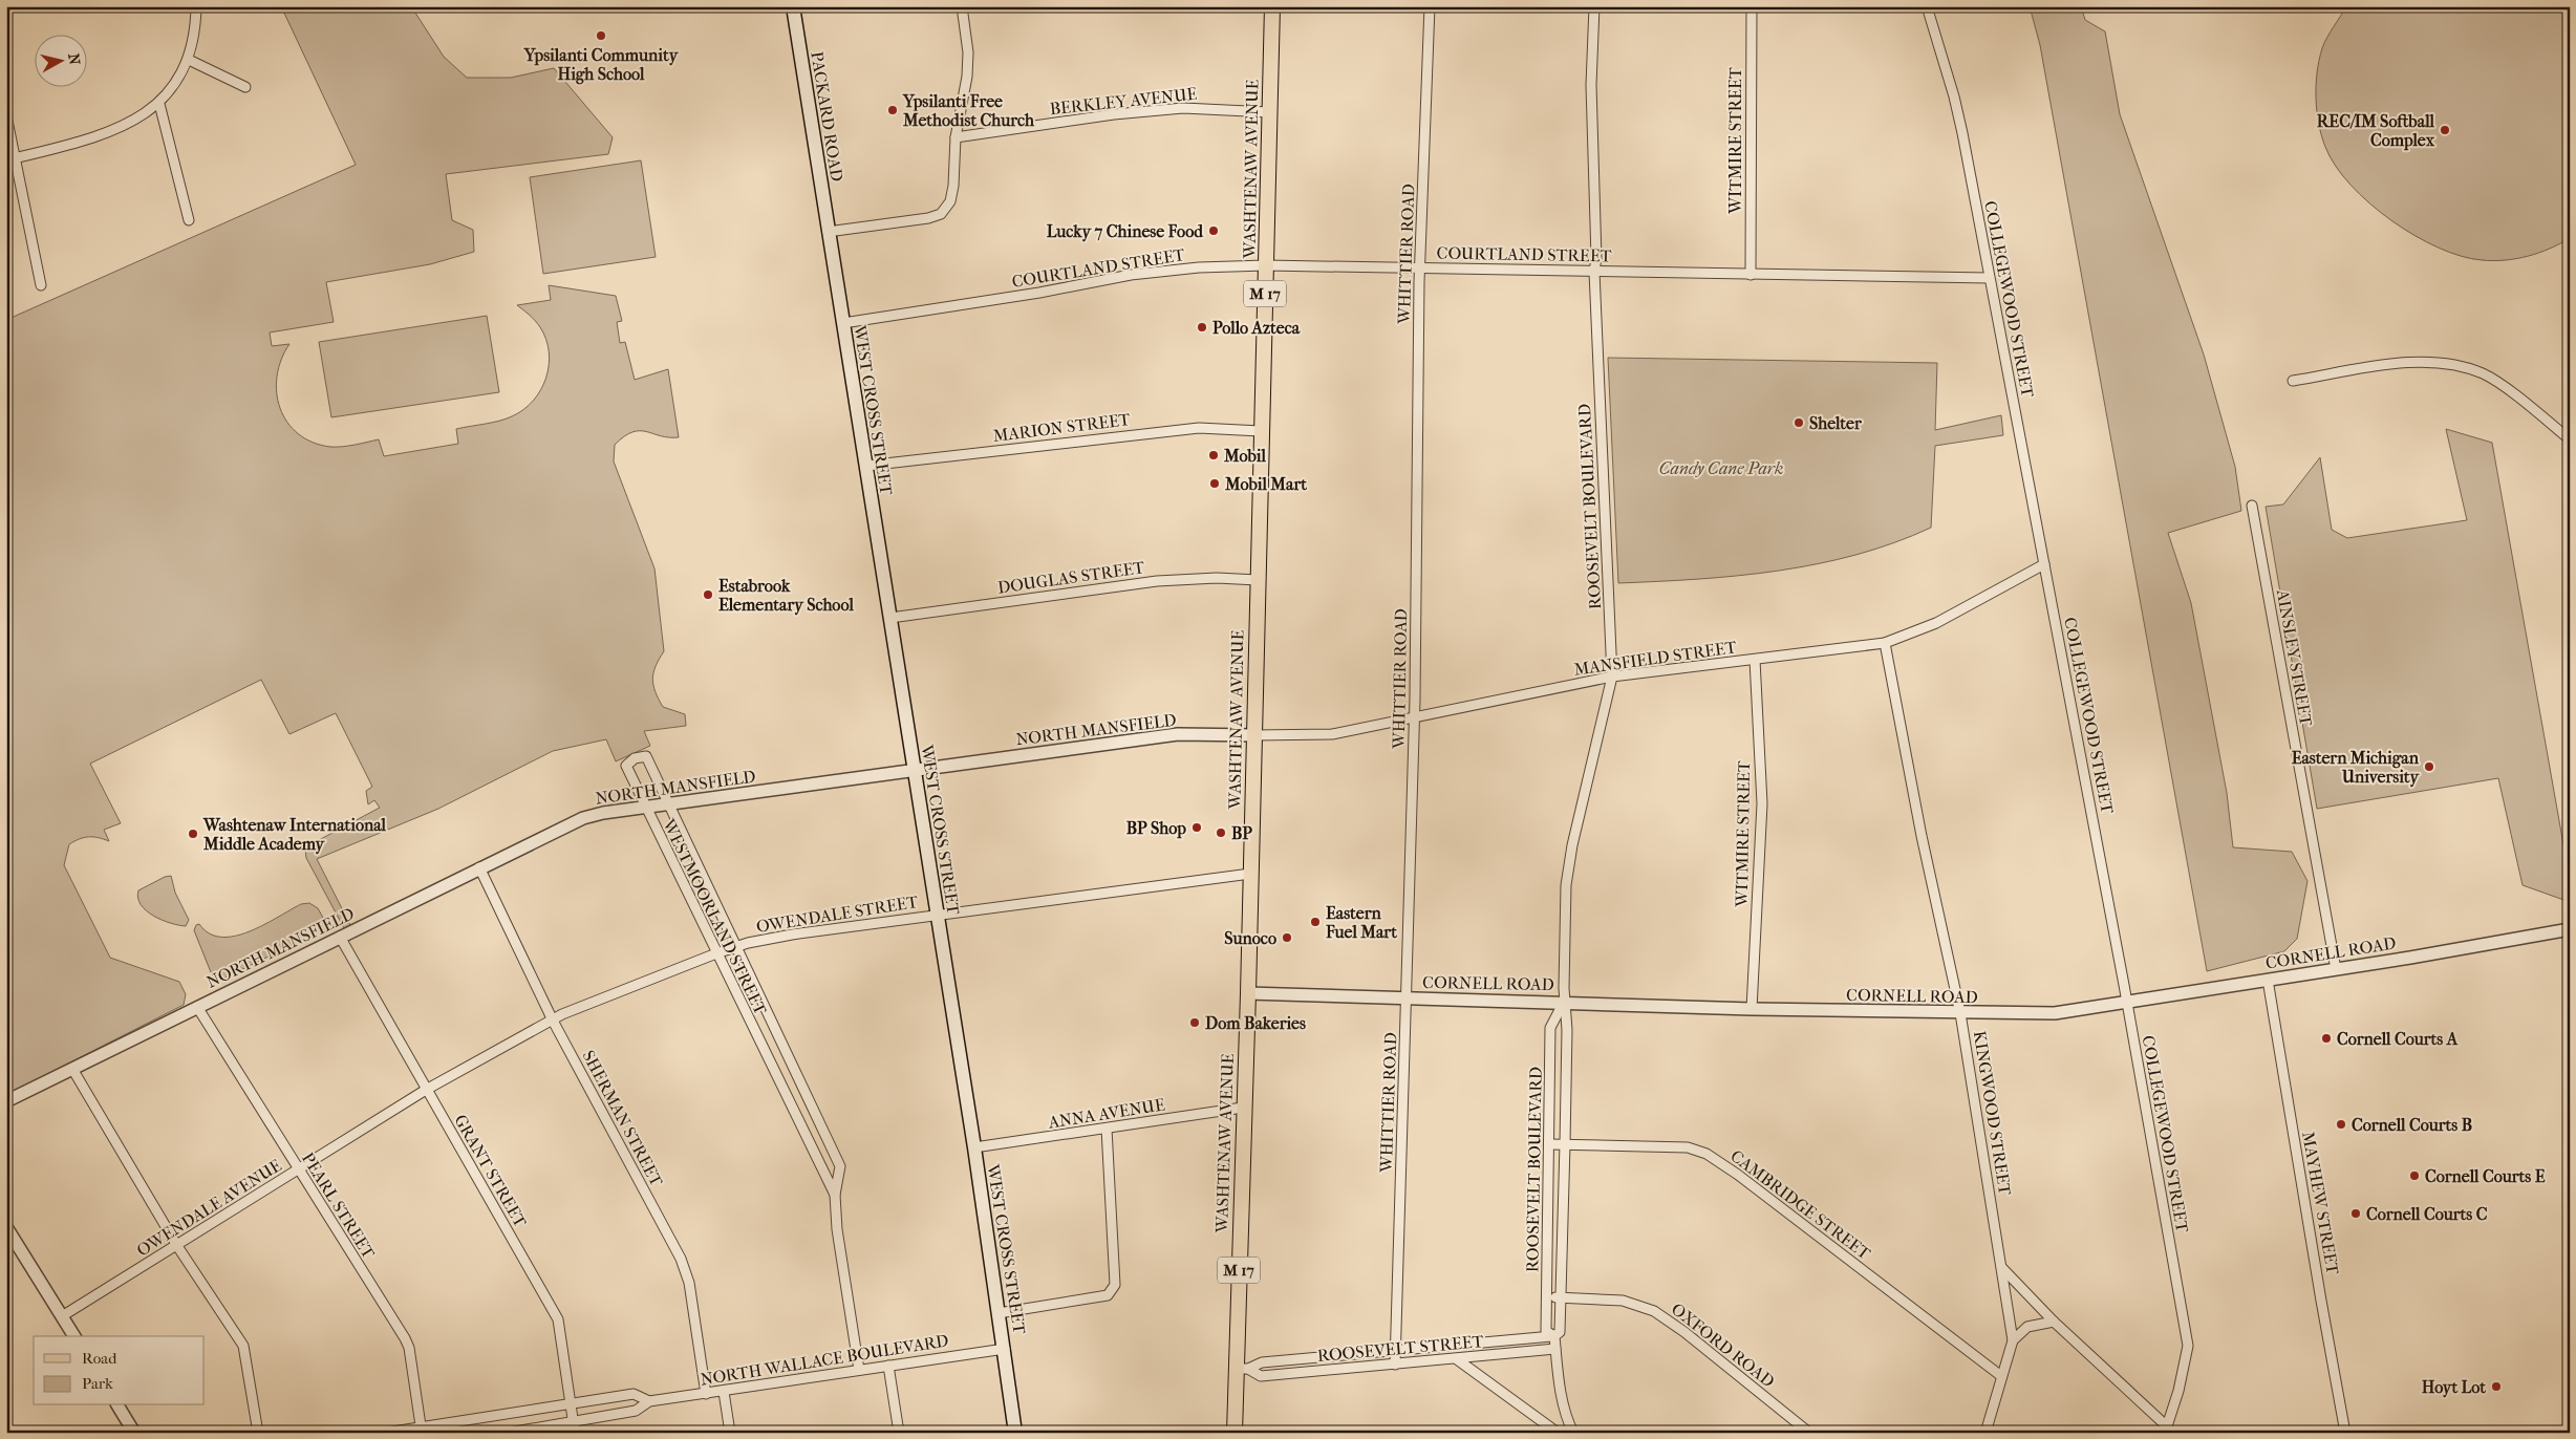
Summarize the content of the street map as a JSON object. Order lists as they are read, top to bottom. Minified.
{"streets":{"main road":["PACKARD ROAD","WASHTENAW AVENUE","M 17","WEST CROSS STREET"],"street":["BERKLEY AVENUE","WITMIRE STREET","WHITTIER ROAD","COURTLAND STREET","COLLEGEWOOD STREET","MARION STREET","ROOSEVELT BOULEVARD","DOUGLAS STREET","MANSFIELD STREET","AINSLEY STREET","NORTH MANSFIELD","OWENDALE STREET","WESTMOORLAND STREET","CORNELL ROAD","ANNA AVENUE","KINGWOOD STREET","SHERMAN STREET","GRANT STREET","MAYHEW STREET","CAMBRIDGE STREET","PEARL STREET","OWENDALE AVENUE","OXFORD ROAD","ROOSEVELT STREET","NORTH WALLACE BOULEVARD"]},"crossings":[["BERKLEY AVENUE","WASHTENAW AVENUE"],["PACKARD ROAD","WEST CROSS STREET"],["WITMIRE STREET","COURTLAND STREET"],["WITMIRE STREET","MANSFIELD STREET"],["WITMIRE STREET","CORNELL ROAD"],["WASHTENAW AVENUE","COURTLAND STREET"],["WASHTENAW AVENUE","MARION STREET"],["WASHTENAW AVENUE","DOUGLAS STREET"],["WASHTENAW AVENUE","MANSFIELD STREET"],["WASHTENAW AVENUE","NORTH MANSFIELD"],["WASHTENAW AVENUE","OWENDALE STREET"],["WASHTENAW AVENUE","CORNELL ROAD"],["WASHTENAW AVENUE","ANNA AVENUE"],["WASHTENAW AVENUE","ROOSEVELT STREET"],["WHITTIER ROAD","COURTLAND STREET"],["WHITTIER ROAD","MANSFIELD STREET"],["WHITTIER ROAD","CORNELL ROAD"],["WHITTIER ROAD","ROOSEVELT STREET"],["COURTLAND STREET","COLLEGEWOOD STREET"],["COURTLAND STREET","WEST CROSS STREET"],["COURTLAND STREET","ROOSEVELT BOULEVARD"],["COLLEGEWOOD STREET","MANSFIELD STREET"],["COLLEGEWOOD STREET","CORNELL ROAD"],["WEST CROSS STREET","MARION STREET"],["WEST CROSS STREET","DOUGLAS STREET"],["WEST CROSS STREET","NORTH MANSFIELD"],["WEST CROSS STREET","OWENDALE STREET"],["WEST CROSS STREET","ANNA AVENUE"],["WEST CROSS STREET","NORTH WALLACE BOULEVARD"],["ROOSEVELT BOULEVARD","MANSFIELD STREET"],["ROOSEVELT BOULEVARD","CORNELL ROAD"],["ROOSEVELT BOULEVARD","CAMBRIDGE STREET"],["ROOSEVELT BOULEVARD","OXFORD ROAD"],["ROOSEVELT BOULEVARD","ROOSEVELT STREET"],["MANSFIELD STREET","NORTH MANSFIELD"],["MANSFIELD STREET","KINGWOOD STREET"],["AINSLEY STREET","CORNELL ROAD"],["NORTH MANSFIELD","WESTMOORLAND STREET"],["NORTH MANSFIELD","SHERMAN STREET"],["NORTH MANSFIELD","GRANT STREET"],["NORTH MANSFIELD","PEARL STREET"],["OWENDALE STREET","WESTMOORLAND STREET"],["OWENDALE STREET","SHERMAN STREET"],["OWENDALE STREET","GRANT STREET"],["OWENDALE STREET","OWENDALE AVENUE"],["WESTMOORLAND STREET","NORTH WALLACE BOULEVARD"],["CORNELL ROAD","KINGWOOD STREET"],["CORNELL ROAD","MAYHEW STREET"],["KINGWOOD STREET","CAMBRIDGE STREET"],["SHERMAN STREET","NORTH WALLACE BOULEVARD"],["GRANT STREET","OWENDALE AVENUE"],["GRANT STREET","NORTH WALLACE BOULEVARD"],["PEARL STREET","OWENDALE AVENUE"],["PEARL STREET","NORTH WALLACE BOULEVARD"]],"parks":["Candy Cane Park"],"places":["Ypsilanti Community High School","Ypsilanti Free Methodist Church","REC/IM Softball Complex","Lucky 7 Chinese Food","Pollo Azteca","Shelter","Mobil","Mobil Mart","Estabrook Elementary School","Eastern Michigan University","BP Shop","BP","Washtenaw International Middle Academy","Eastern Fuel Mart","Sunoco","Dom Bakeries","Cornell Courts A","Cornell Courts B","Cornell Courts E","Cornell Courts C","Hoyt Lot"],"legend":["Road","Park"],"north":"right"}
